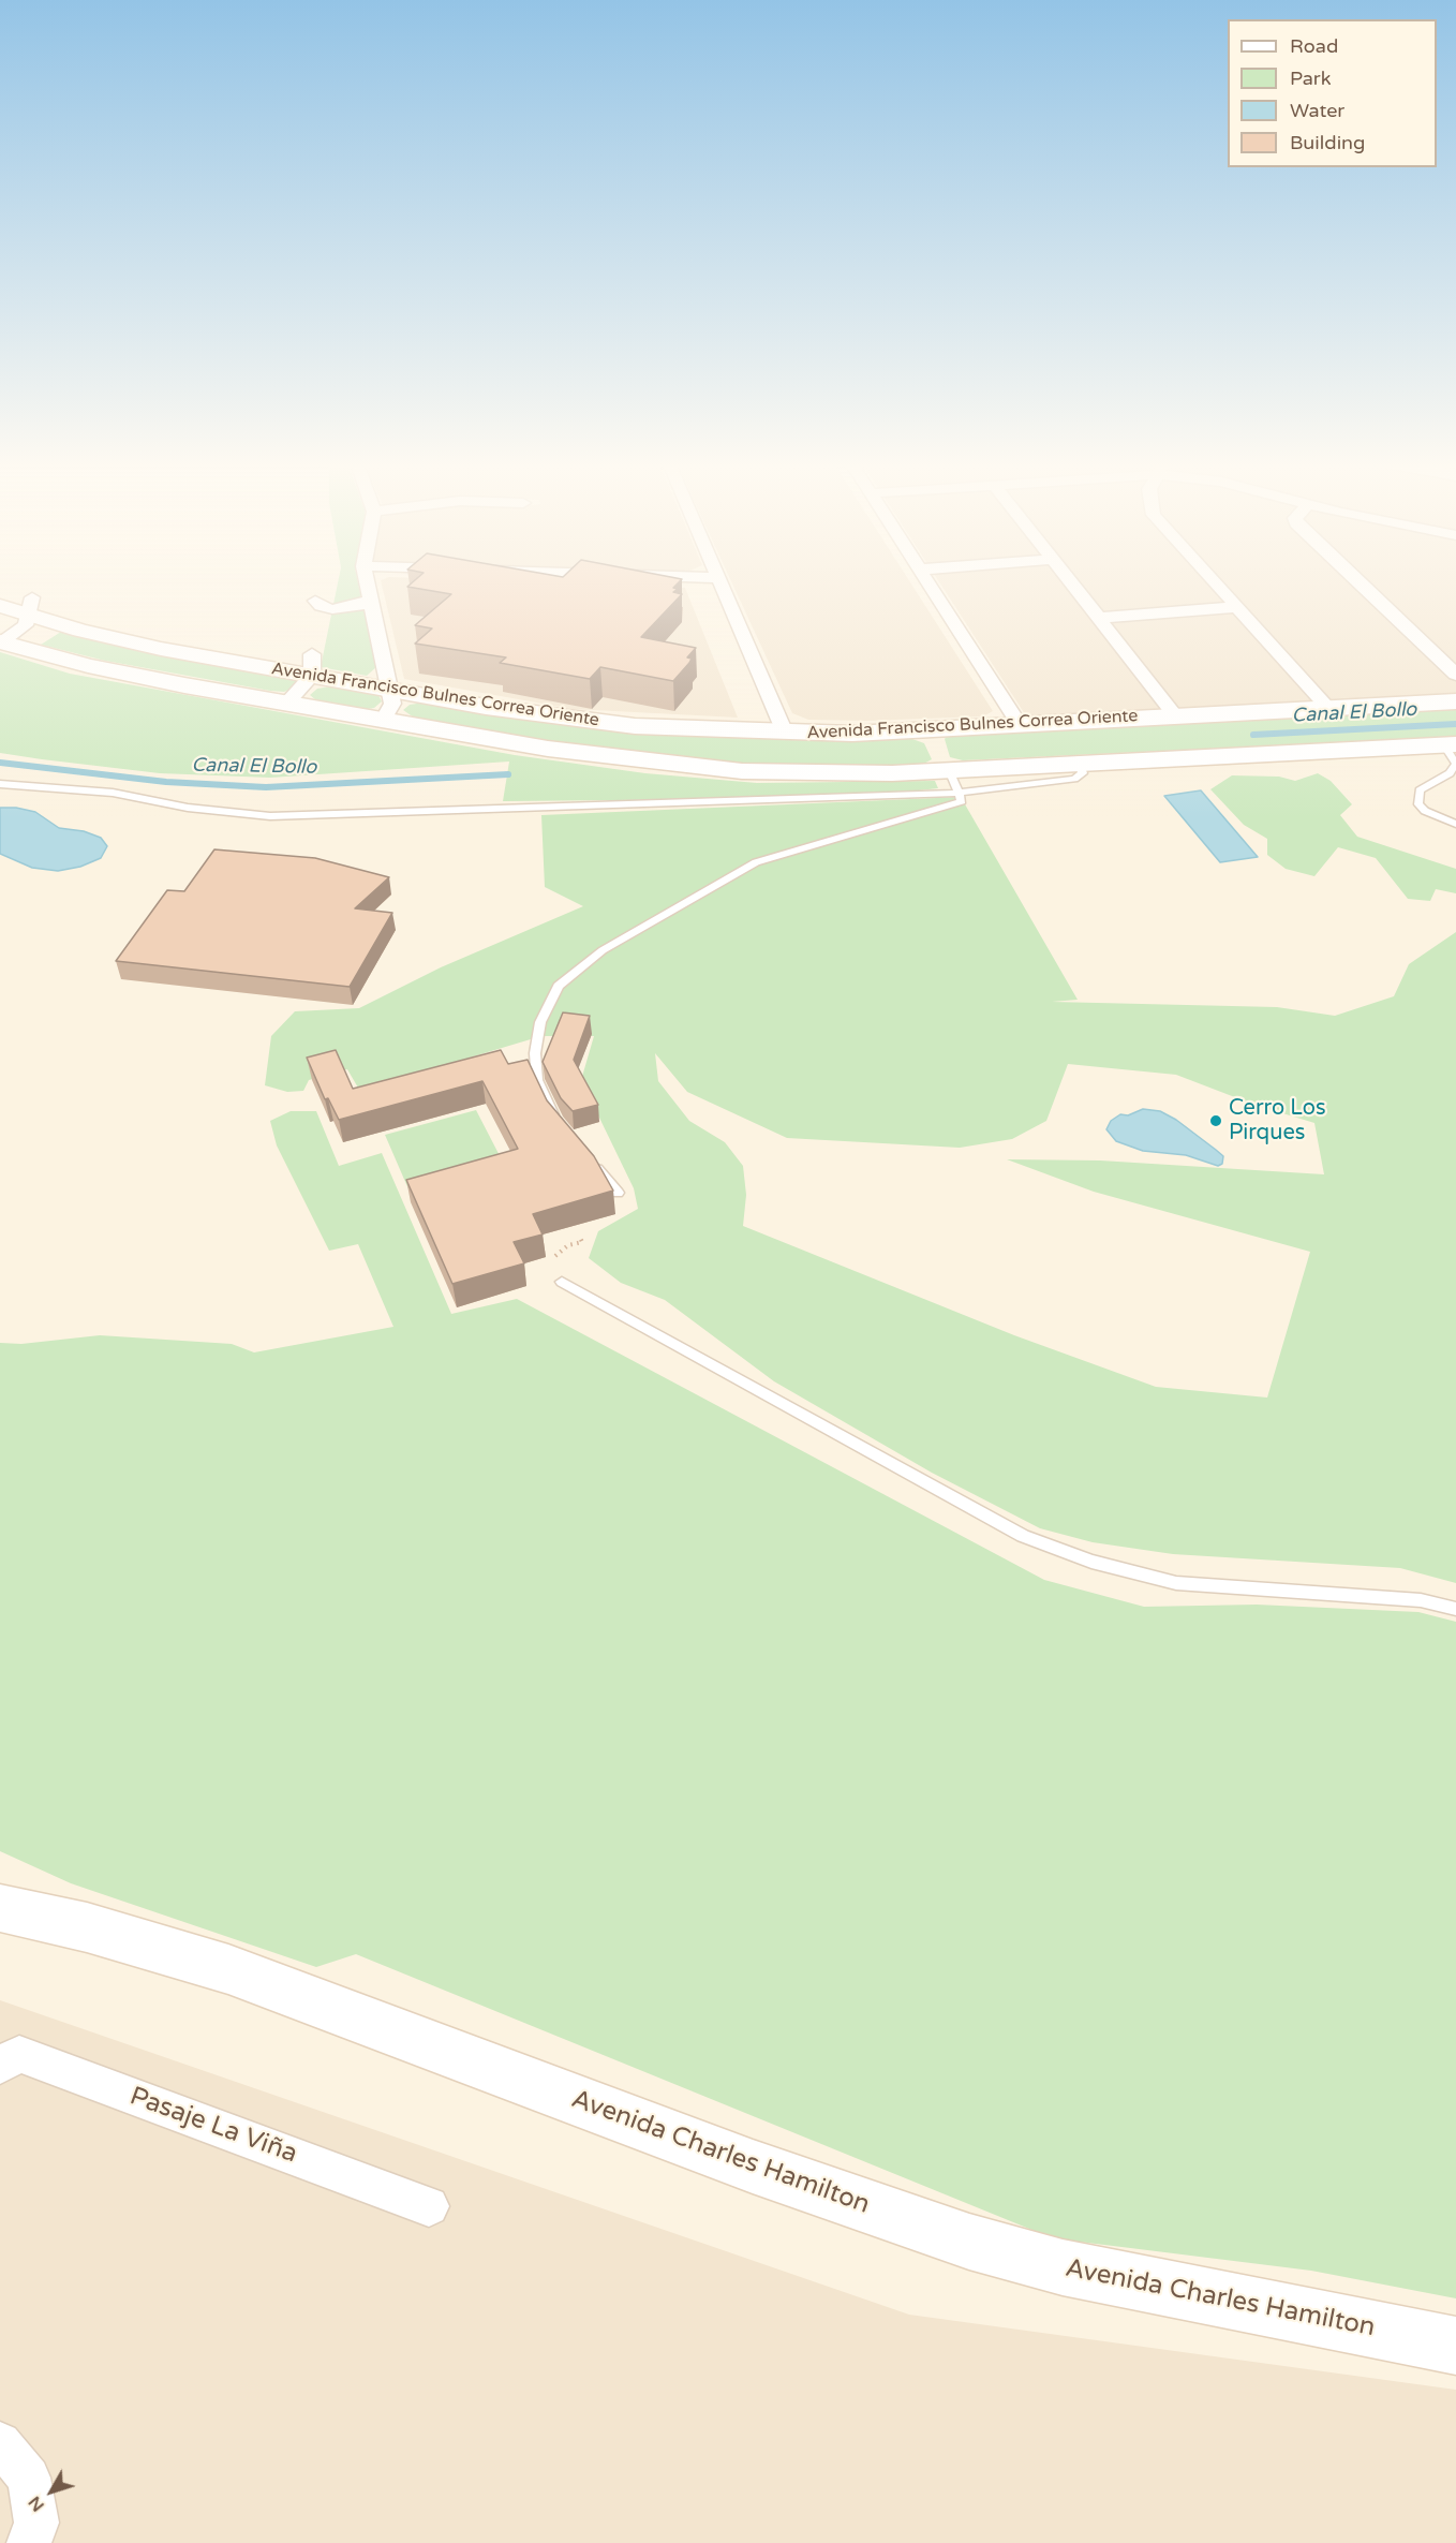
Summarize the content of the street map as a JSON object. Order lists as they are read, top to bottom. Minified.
{"streets":{"street":["Avenida Francisco Bulnes Correa Oriente","Pasaje La Viña","Avenida Charles Hamilton"]},"water":["Canal El Bollo"],"places":["Cerro Los Pirques"],"legend":["Road","Park","Water","Building"],"north":"bottom left"}
